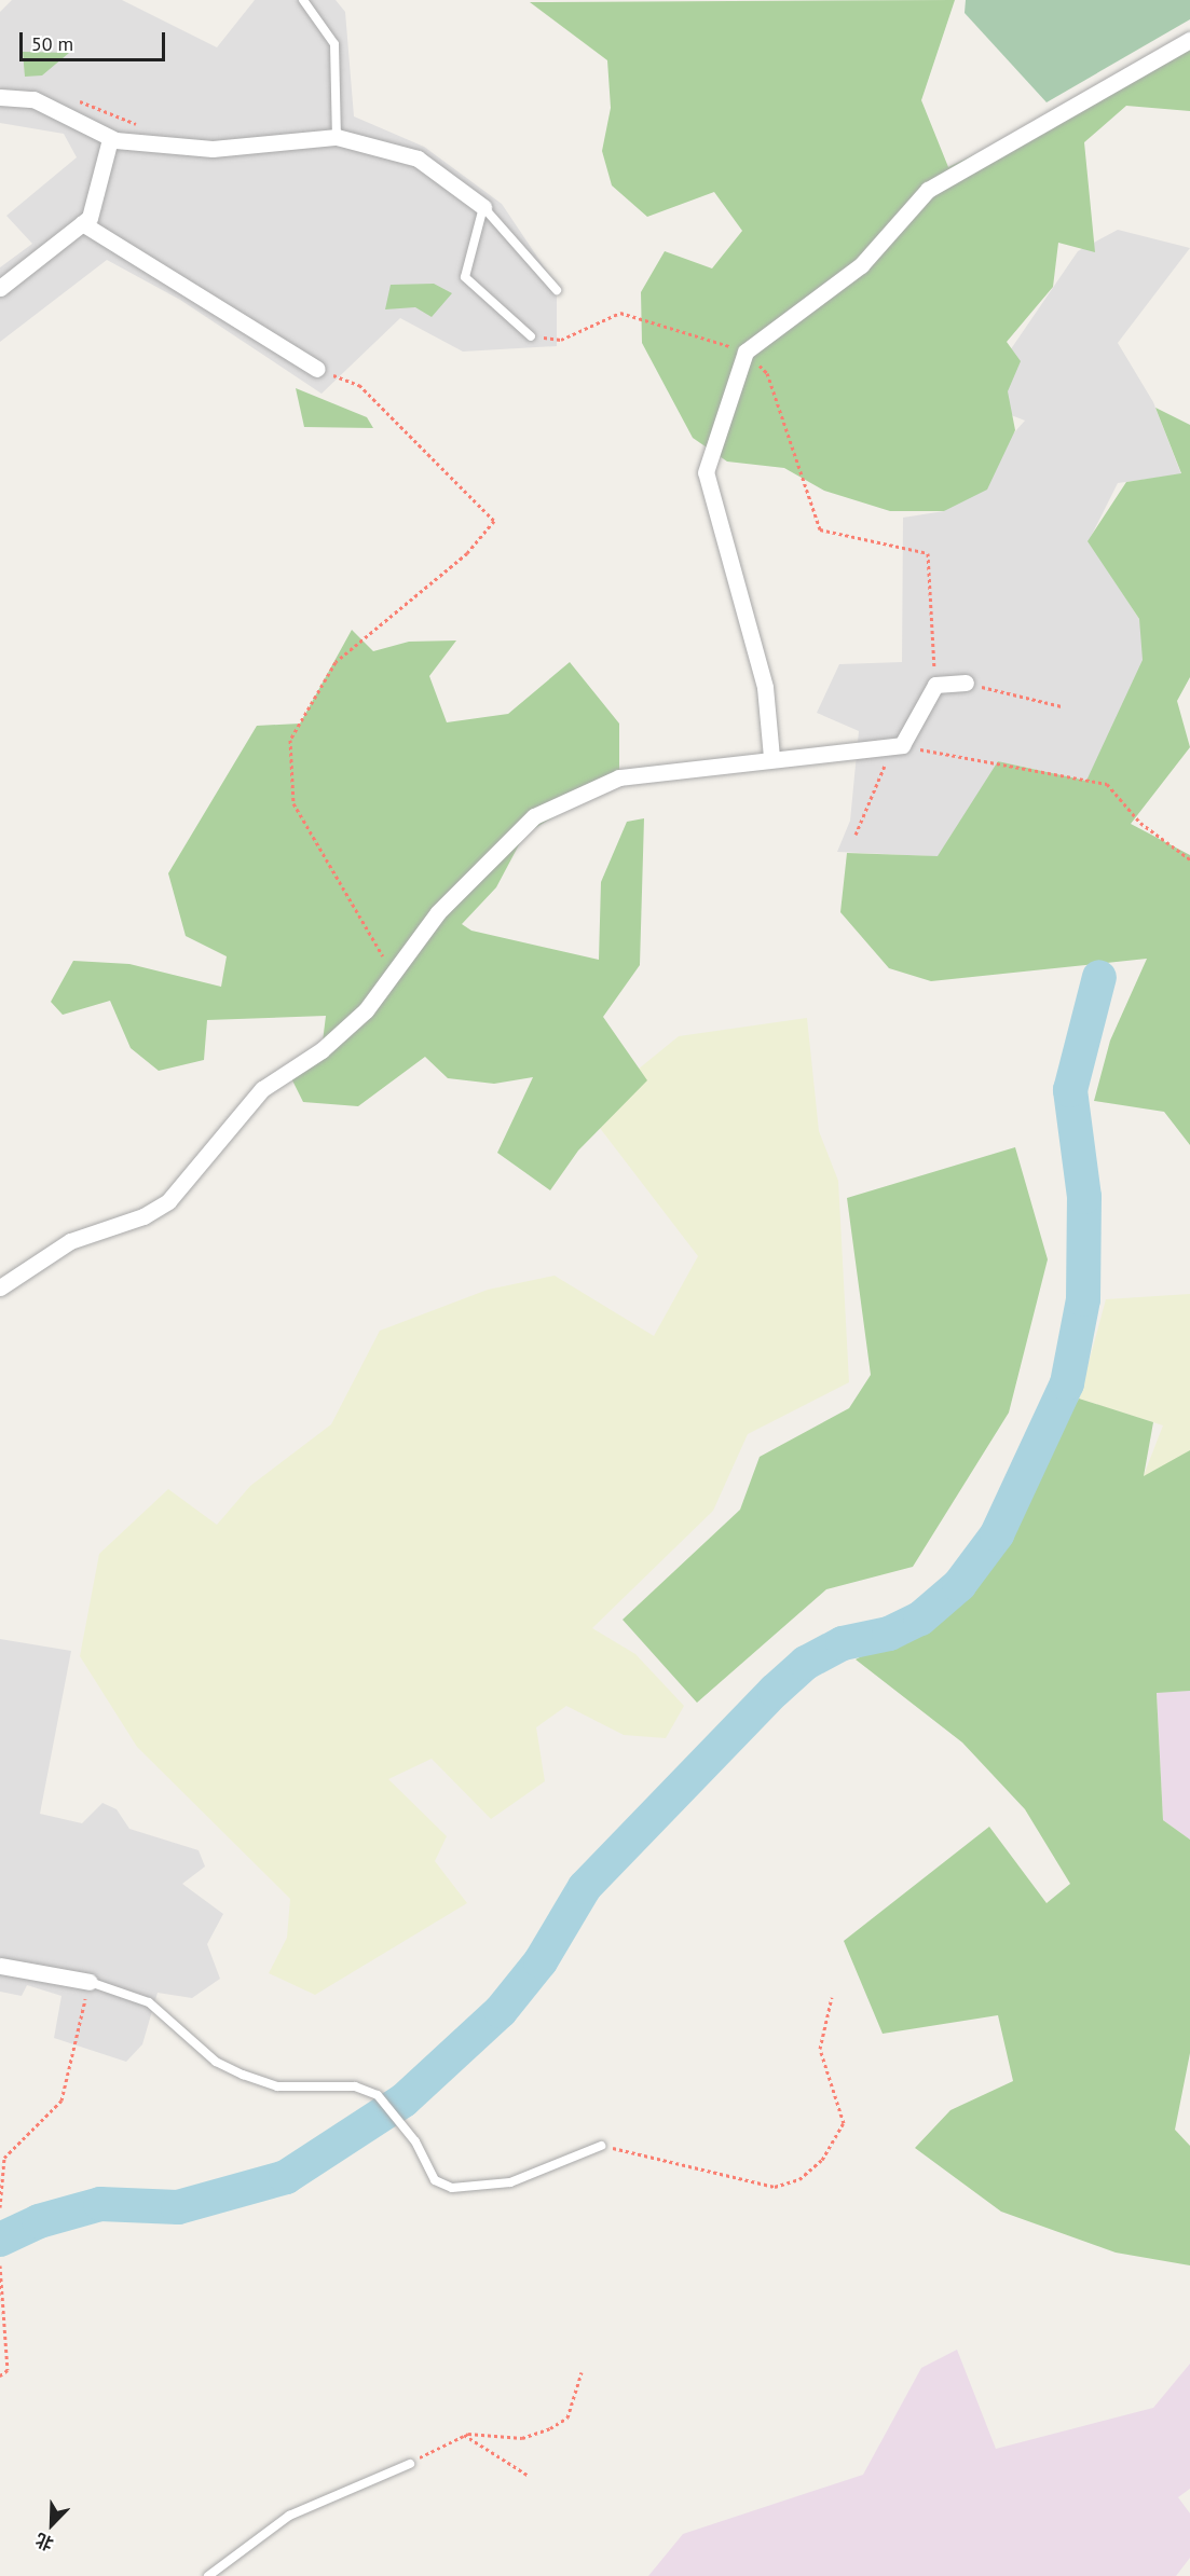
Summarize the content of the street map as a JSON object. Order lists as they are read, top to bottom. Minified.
{"scale_bar":"50 m","north":"bottom left"}
